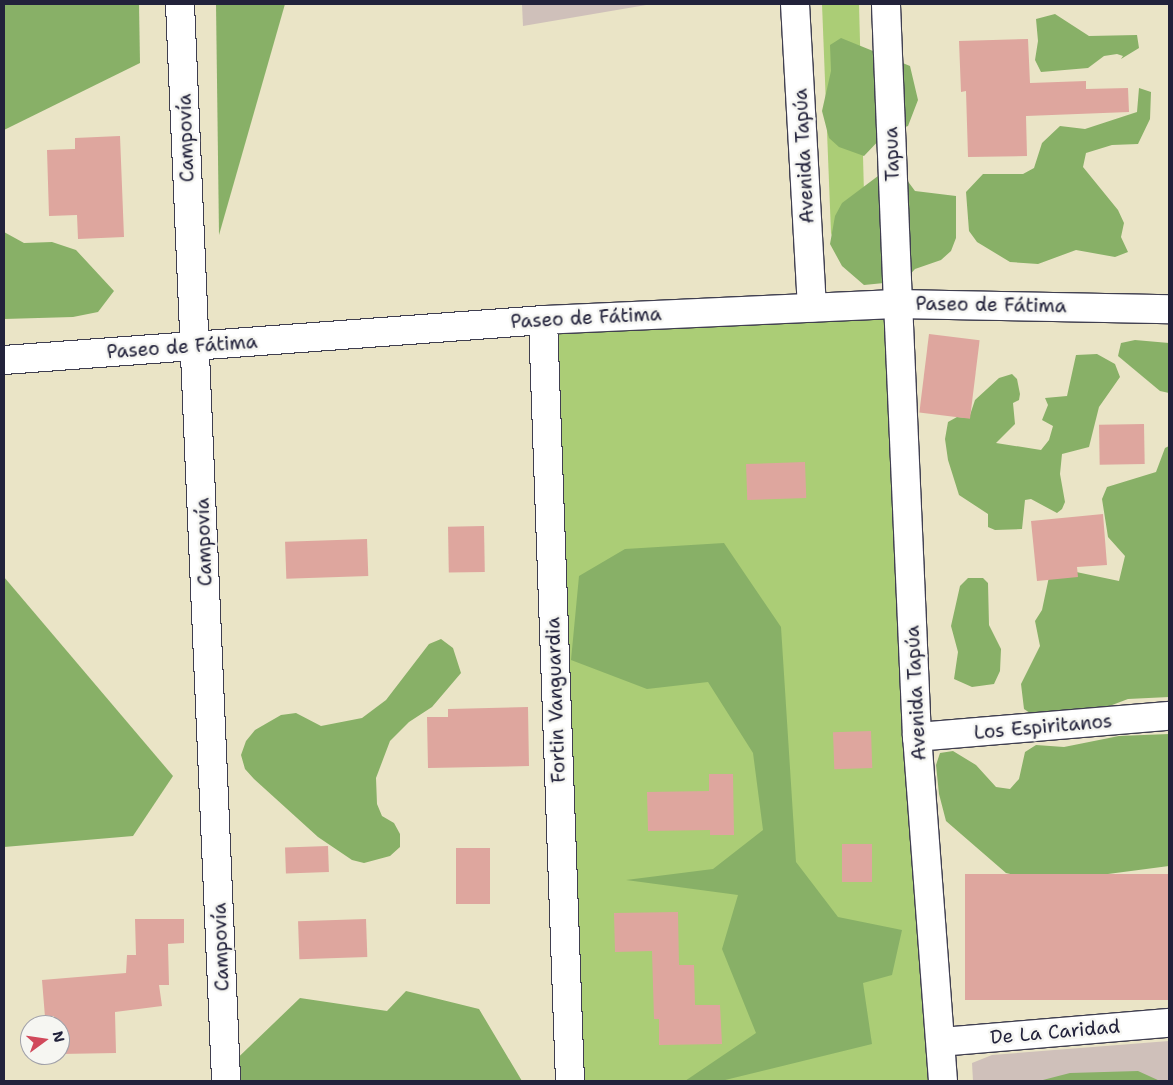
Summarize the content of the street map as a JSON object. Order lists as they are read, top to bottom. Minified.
{"streets":{"street":["Campovía","Tapua","Avenida Tapúa","Paseo de Fátima","Fortin Vanguardia","Los Espiritanos","De La Caridad"]},"crossings":[["Campovía","Paseo de Fátima"],["Tapua","Avenida Tapúa"],["Tapua","Paseo de Fátima"],["Avenida Tapúa","Paseo de Fátima"],["Avenida Tapúa","Los Espiritanos"],["Avenida Tapúa","De La Caridad"],["Paseo de Fátima","Fortin Vanguardia"]],"north":"right"}
